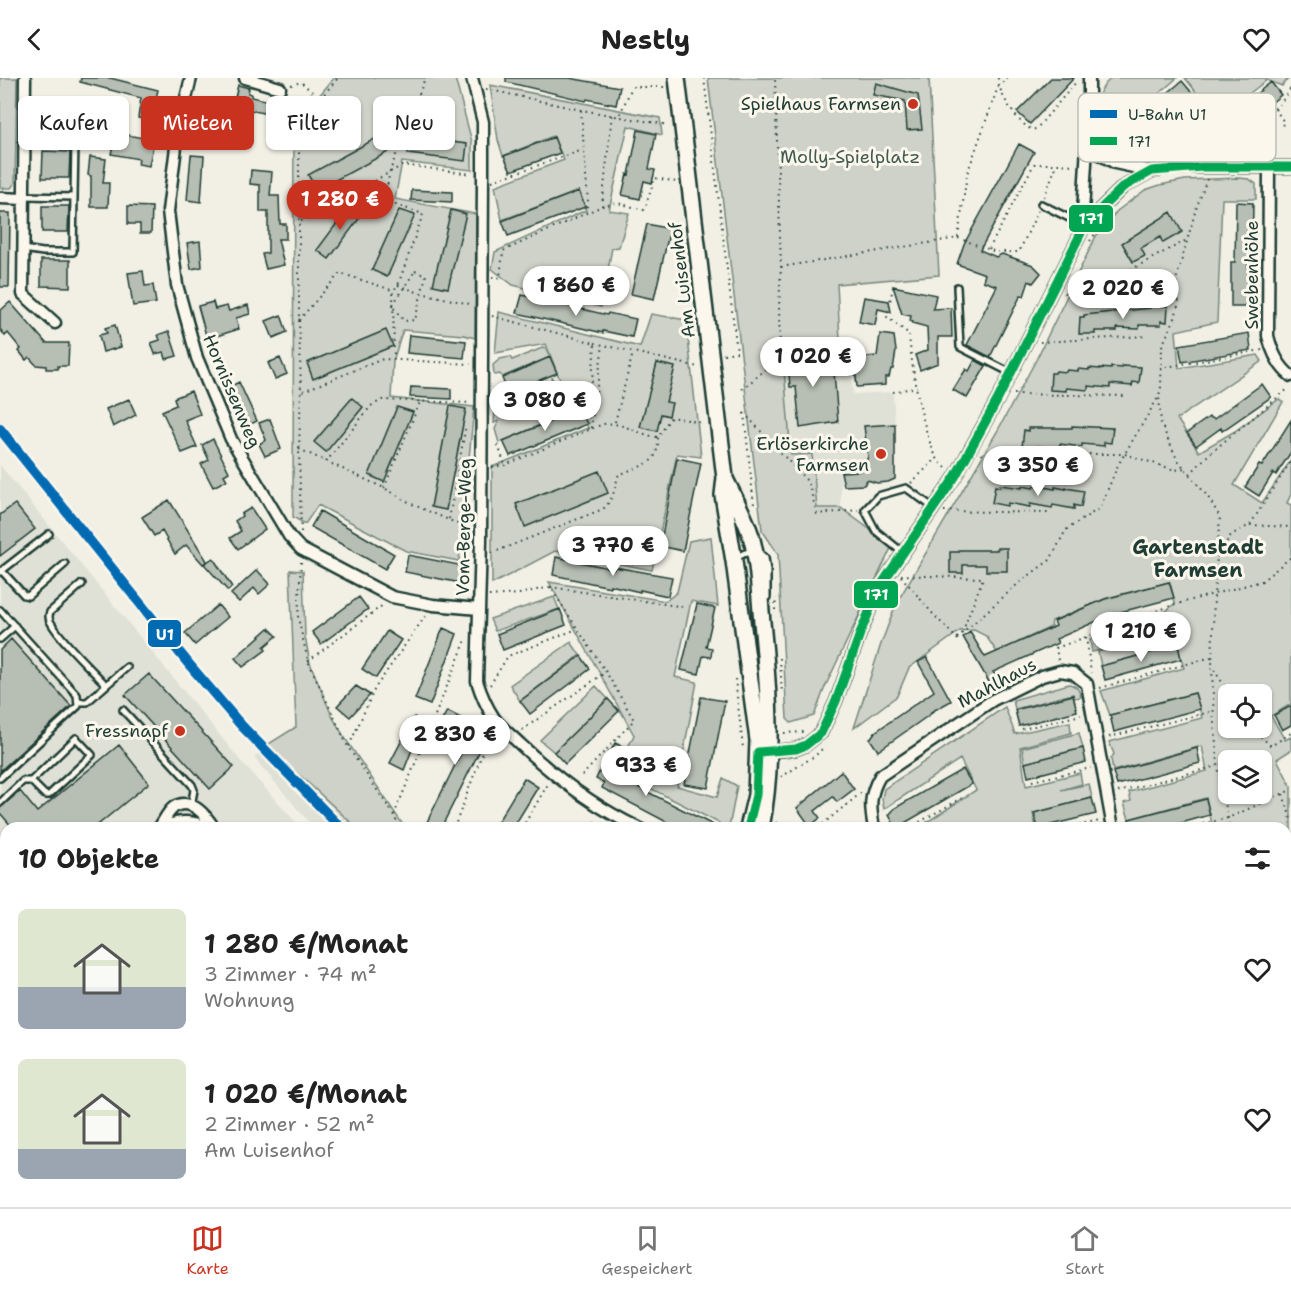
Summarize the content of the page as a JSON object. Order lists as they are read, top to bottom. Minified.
{"streets":{"main road":["Am Luisenhof"],"street":["Swebenhöhe","Hornissenweg","Vom-Berge-Weg","Mahlhaus"]},"crossings":[["Hornissenweg","Vom-Berge-Weg"]],"districts":["Gartenstadt Farmsen"],"parks":["Molly-Spielplatz"],"places":["Spielhaus Farmsen","Erlöserkirche Farmsen","Fressnapf"],"lines":["transit line 171","metro line U1"],"legend":["U-Bahn U1","171"],"page":{"header":"Nestly","chip":["Kaufen","Mieten","Filter","Neu"],"price":["1 280 €","1 860 €","2 020 €","1 020 €","3 080 €","3 350 €","3 770 €","1 210 €","2 830 €","933 €"],"heading":"10 Objekte","list":[{"name":"1 280 €/Monat","note":"3 Zimmer · 74 m² · Wohnung"},{"name":"1 020 €/Monat","note":"2 Zimmer · 52 m² · Am Luisenhof"}],"tabs":["Karte","Gespeichert","Start"]}}
